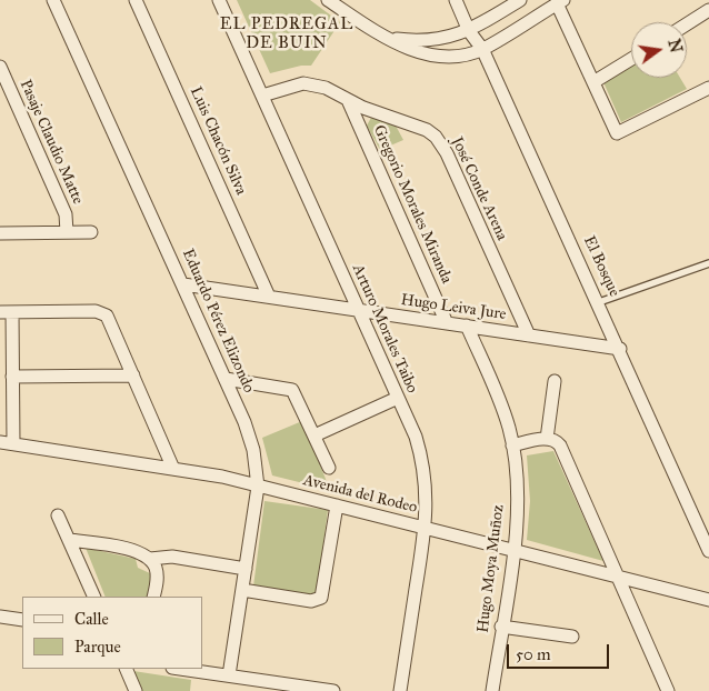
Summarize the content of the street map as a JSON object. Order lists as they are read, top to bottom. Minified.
{"streets":{"street":["Luis Chacón Silva","Pasaje Claudio Matte","José Conde Arena","Gregorio Morales Miranda","El Bosque","Hugo Leiva Jure","Eduardo Pérez Elizondo","Arturo Morales Taibo","Avenida del Rodeo","Hugo Moya Muñoz"]},"crossings":[["Luis Chacón Silva","Hugo Leiva Jure"],["José Conde Arena","Gregorio Morales Miranda"],["José Conde Arena","Hugo Leiva Jure"],["José Conde Arena","Arturo Morales Taibo"],["Gregorio Morales Miranda","Hugo Leiva Jure"],["El Bosque","Hugo Leiva Jure"],["Hugo Leiva Jure","Eduardo Pérez Elizondo"],["Hugo Leiva Jure","Arturo Morales Taibo"],["Hugo Leiva Jure","Hugo Moya Muñoz"],["Eduardo Pérez Elizondo","Avenida del Rodeo"],["Arturo Morales Taibo","Avenida del Rodeo"],["Avenida del Rodeo","Hugo Moya Muñoz"]],"districts":["EL PEDREGAL DE BUIN"],"legend":["Calle","Parque"],"scale_bar":"50 m","north":"right"}
